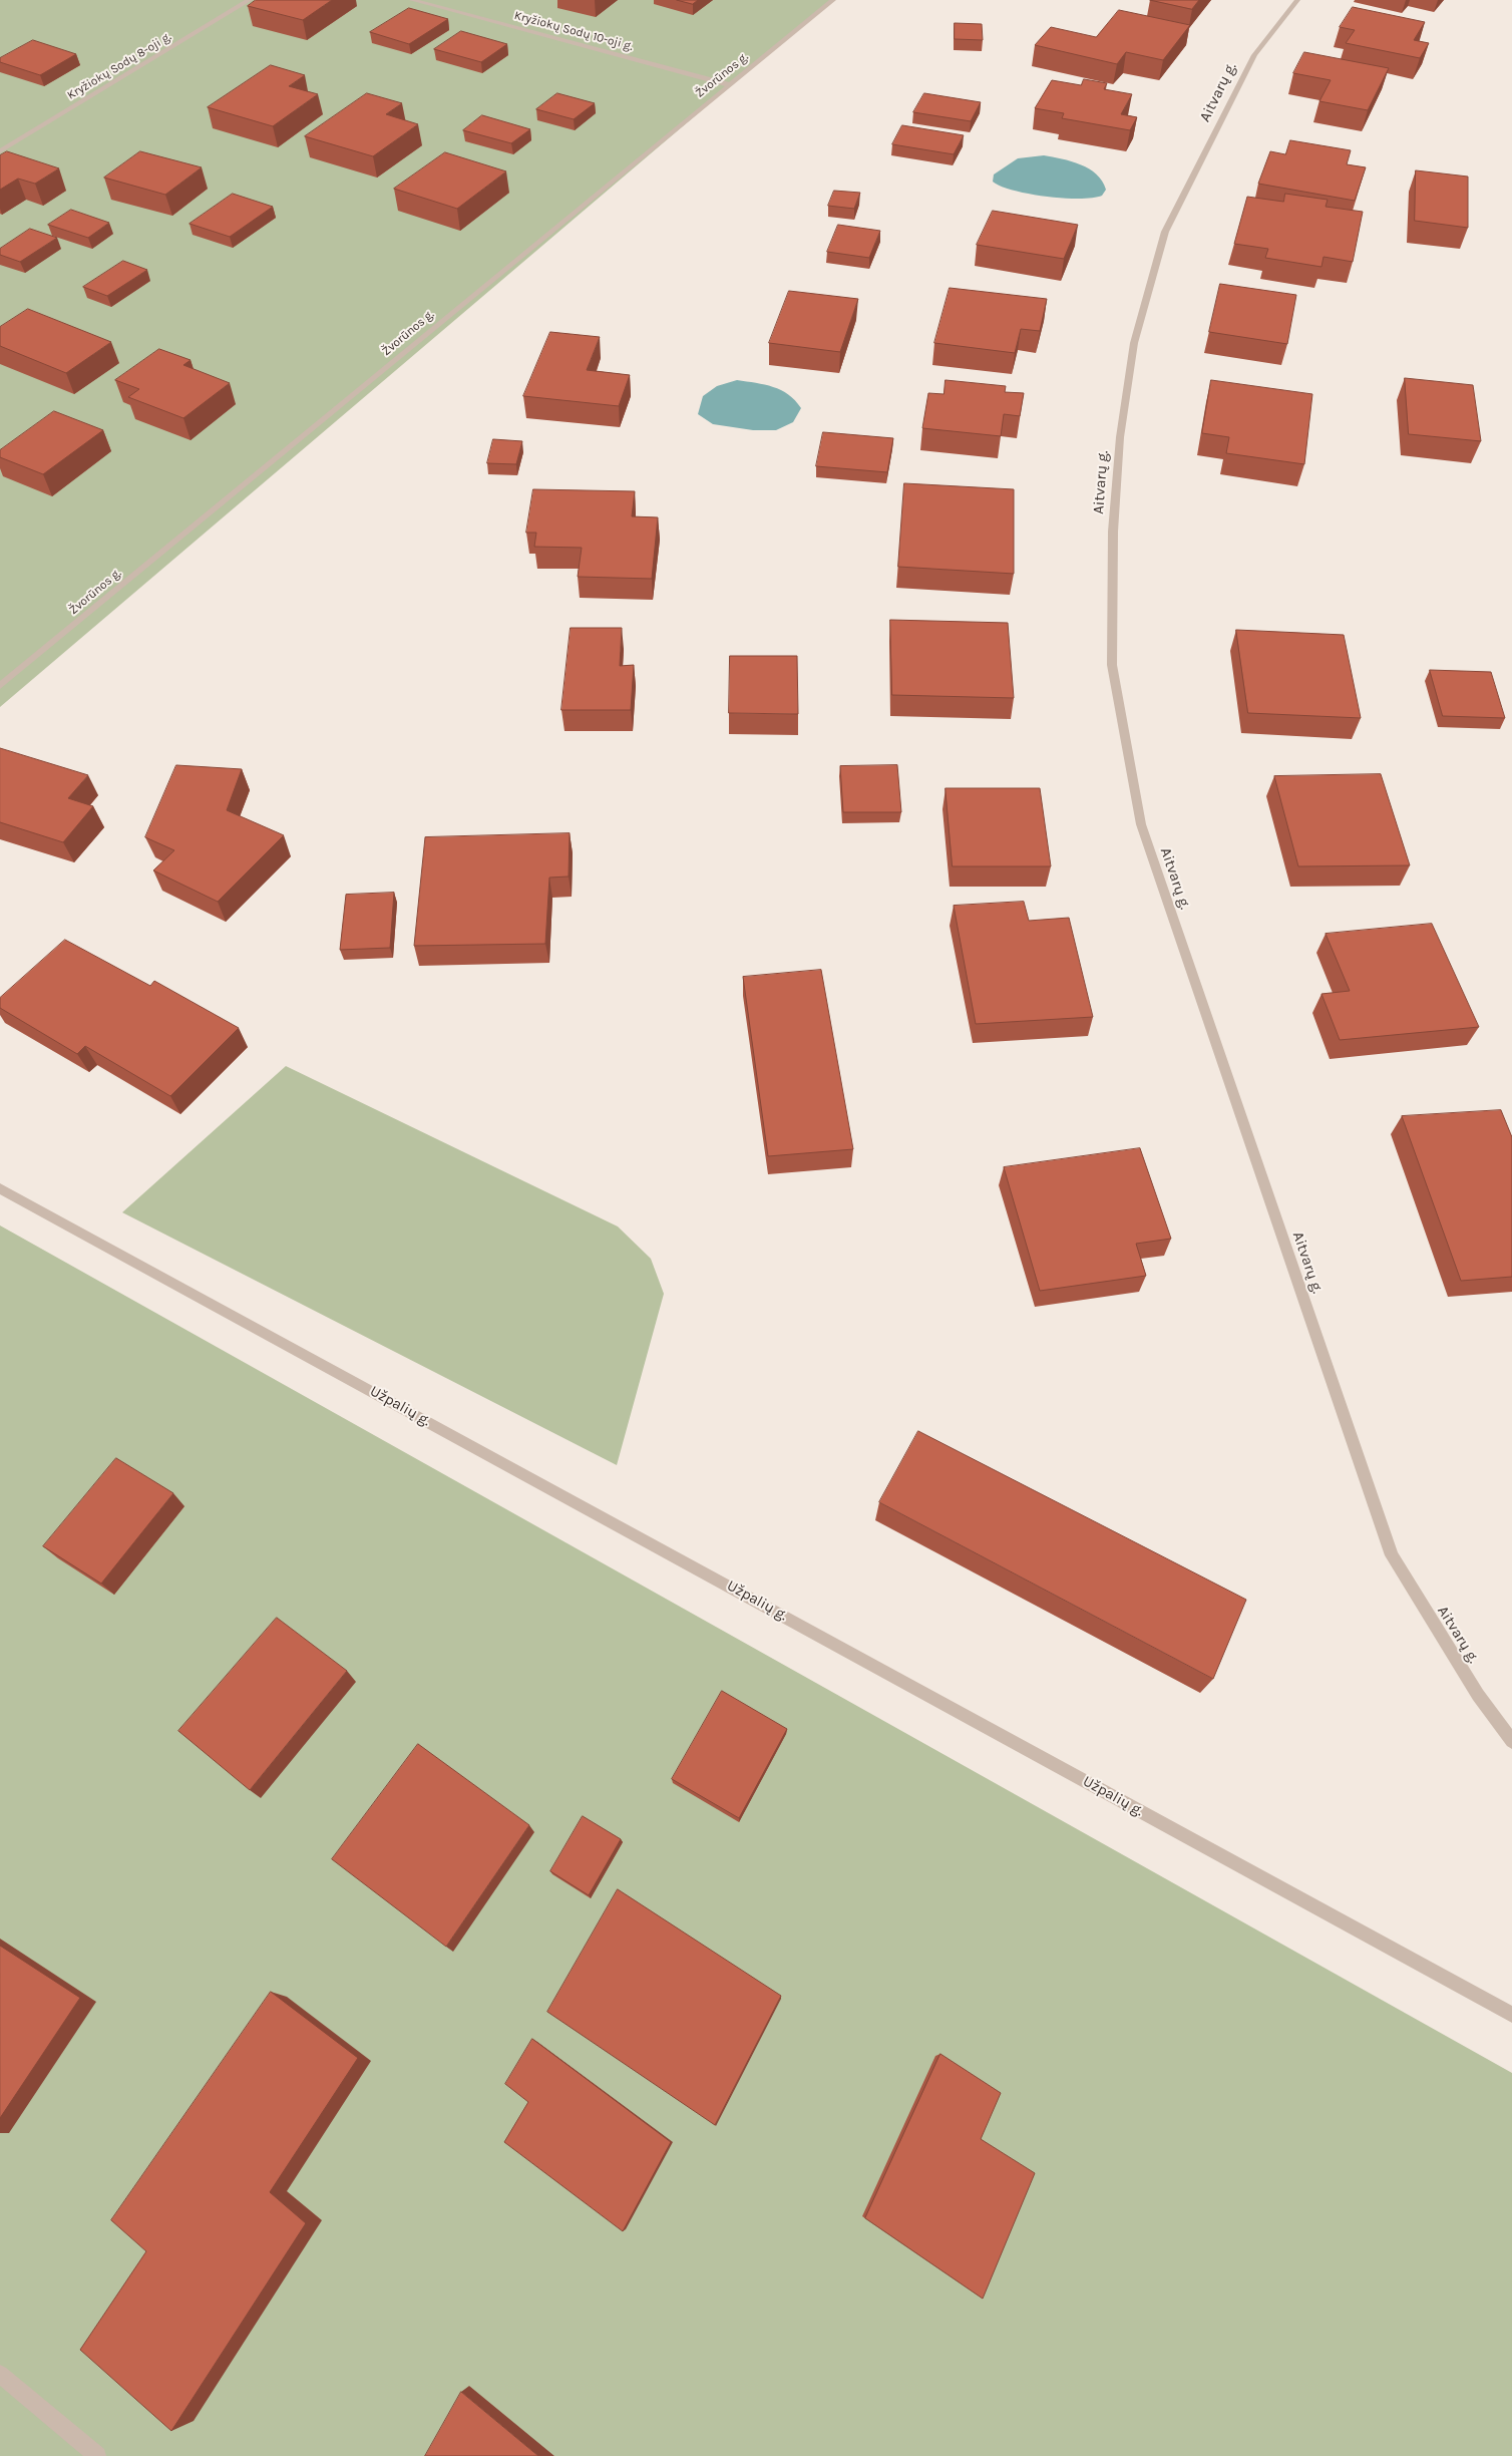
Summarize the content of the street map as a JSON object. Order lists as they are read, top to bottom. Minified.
{"streets":{"street":["Kryžiokų Sodų 10-oji g.","Kryžiokų Sodų 8-oji g.","Žvorūnos g.","Aitvarų g.","Užpalių g."]},"crossings":[["Kryžiokų Sodų 10-oji g.","Žvorūnos g."]]}
